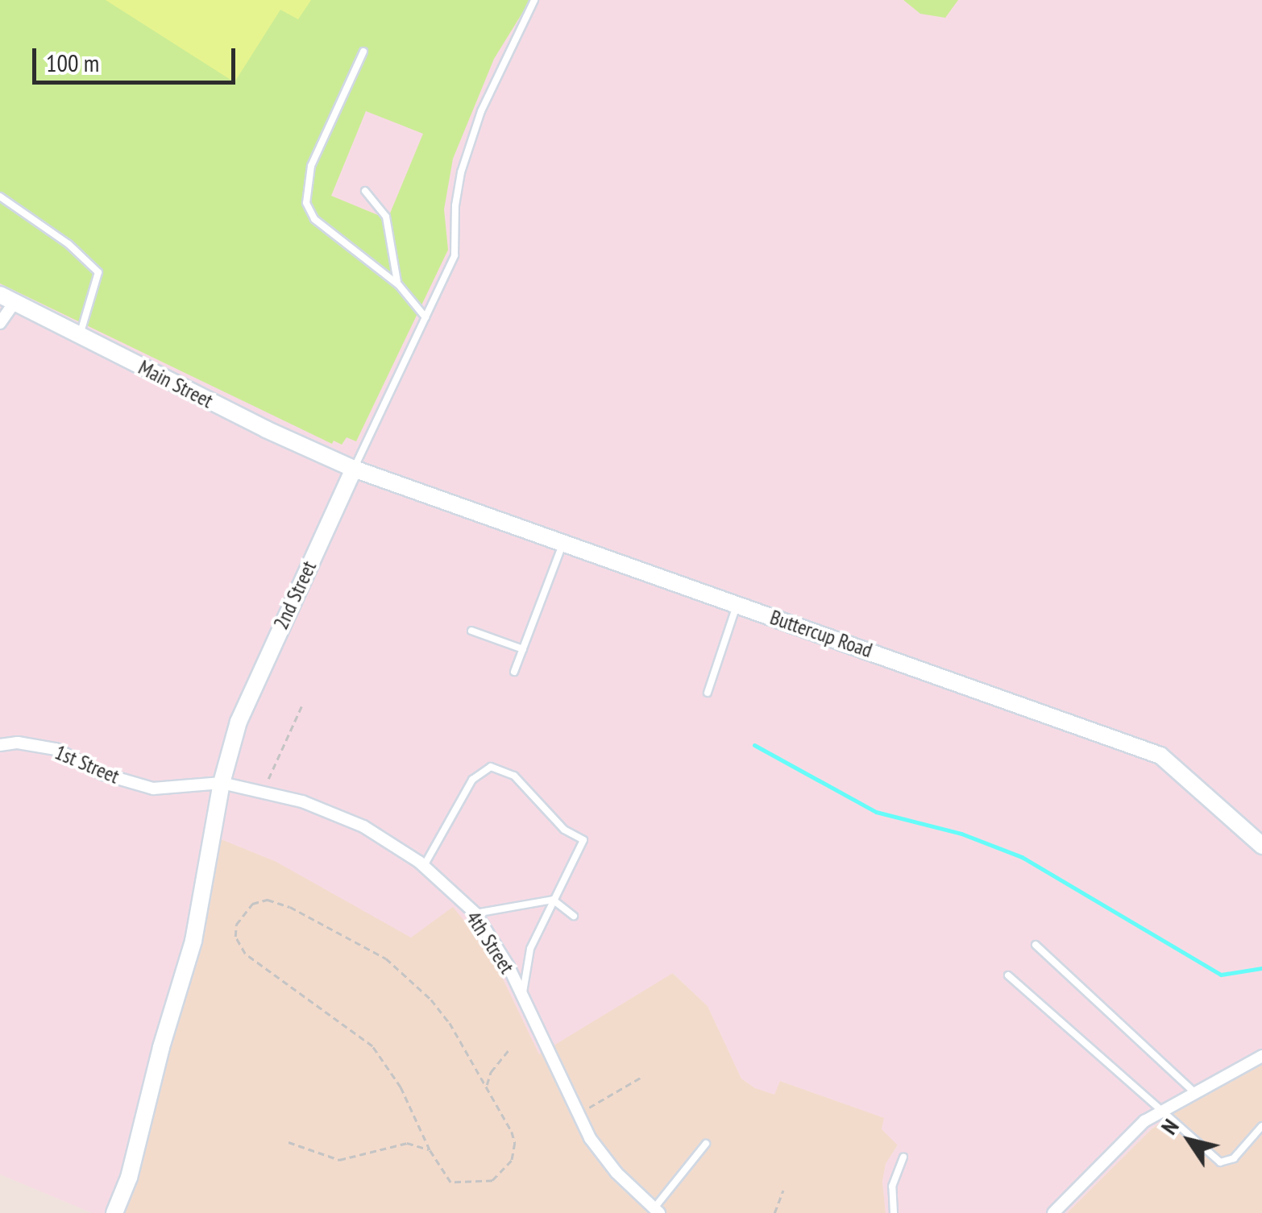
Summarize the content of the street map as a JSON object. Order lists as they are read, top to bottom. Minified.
{"streets":{"street":["Main Street","2nd Street","Buttercup Road","1st Street","4th Street"]},"crossings":[["Main Street","2nd Street"],["Main Street","Buttercup Road"],["2nd Street","Buttercup Road"],["2nd Street","1st Street"],["2nd Street","4th Street"],["1st Street","4th Street"]],"scale_bar":"100 m","north":"top left"}
